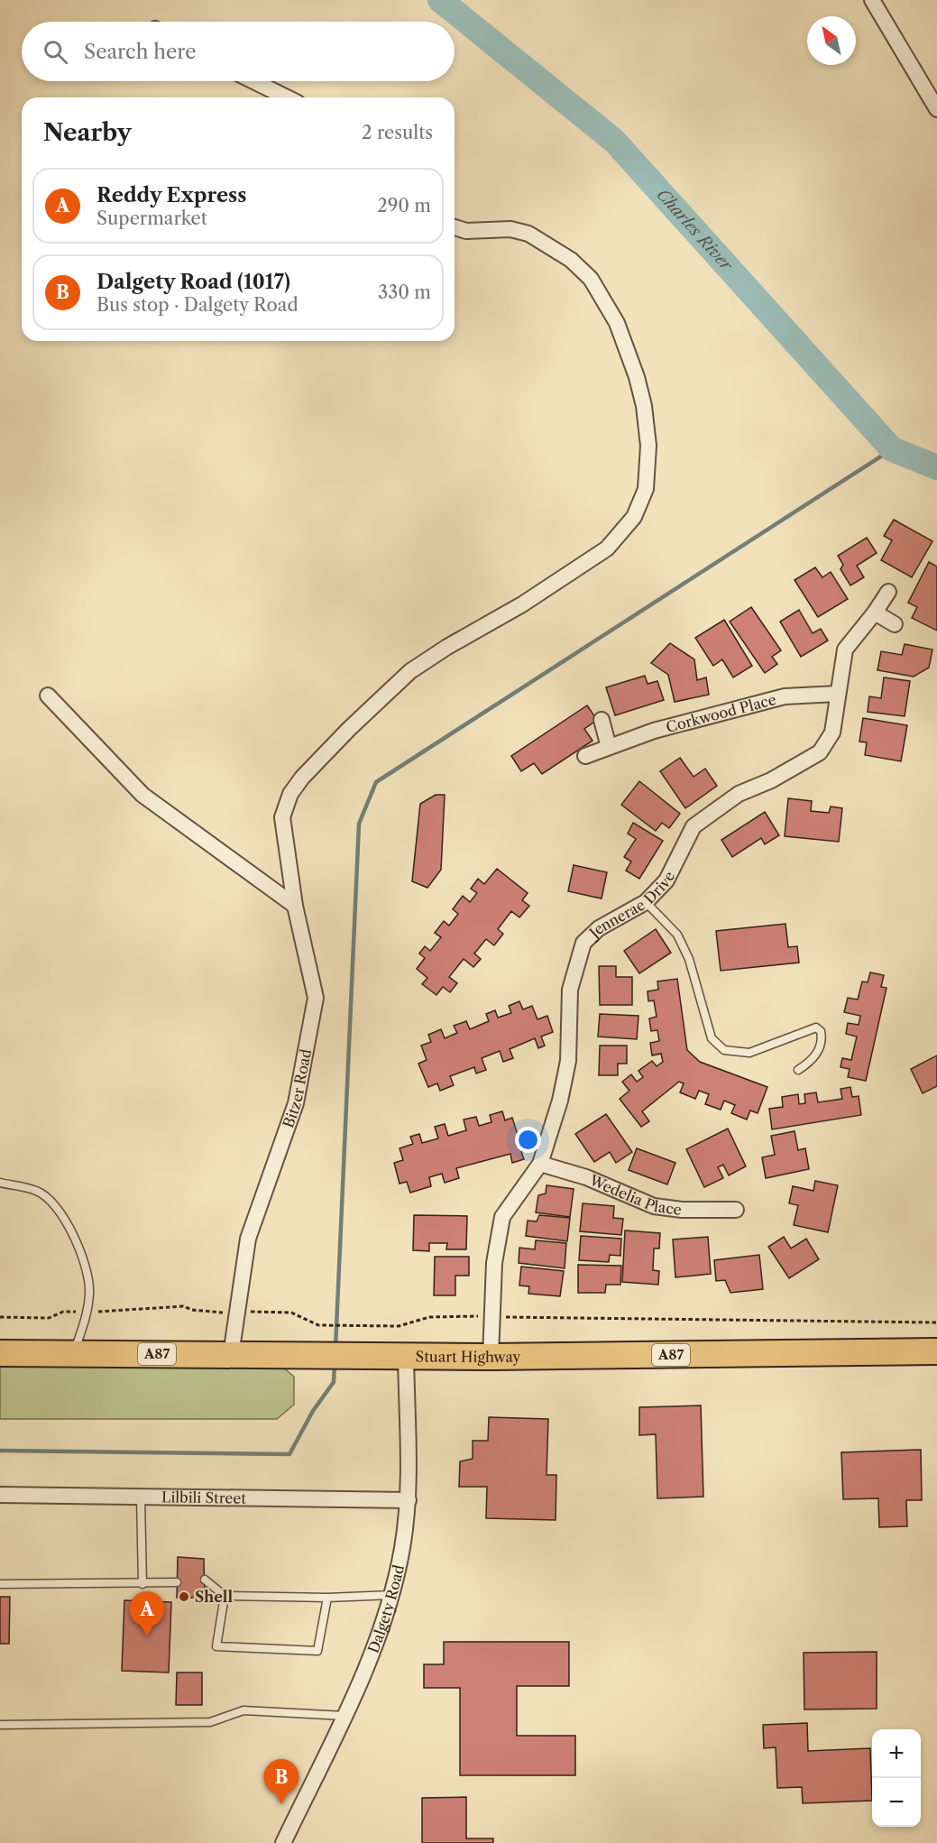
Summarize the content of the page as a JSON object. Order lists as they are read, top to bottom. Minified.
{"streets":{"highway":["A87","Stuart Highway"],"street":["Corkwood Place","Jennerae Drive","Bitzer Road","Wedelia Place","Lilbili Street","Dalgety Road"]},"crossings":[["Corkwood Place","Jennerae Drive"],["Jennerae Drive","Wedelia Place"],["Jennerae Drive","Stuart Highway"],["Bitzer Road","Stuart Highway"],["Stuart Highway","Dalgety Road"],["Lilbili Street","Dalgety Road"]],"water":["Charles River"],"places":["Shell"],"north":"top left","page":{"search":"Search here","heading":["Nearby","2 results"],"list":[{"mark":"A","name":"Reddy Express","note":"Supermarket","value":"290 m"},{"mark":"B","name":"Dalgety Road (1017)","note":"Bus stop · Dalgety Road","value":"330 m"}],"pins":["A","B"],"map_buttons":["+","−"]}}
